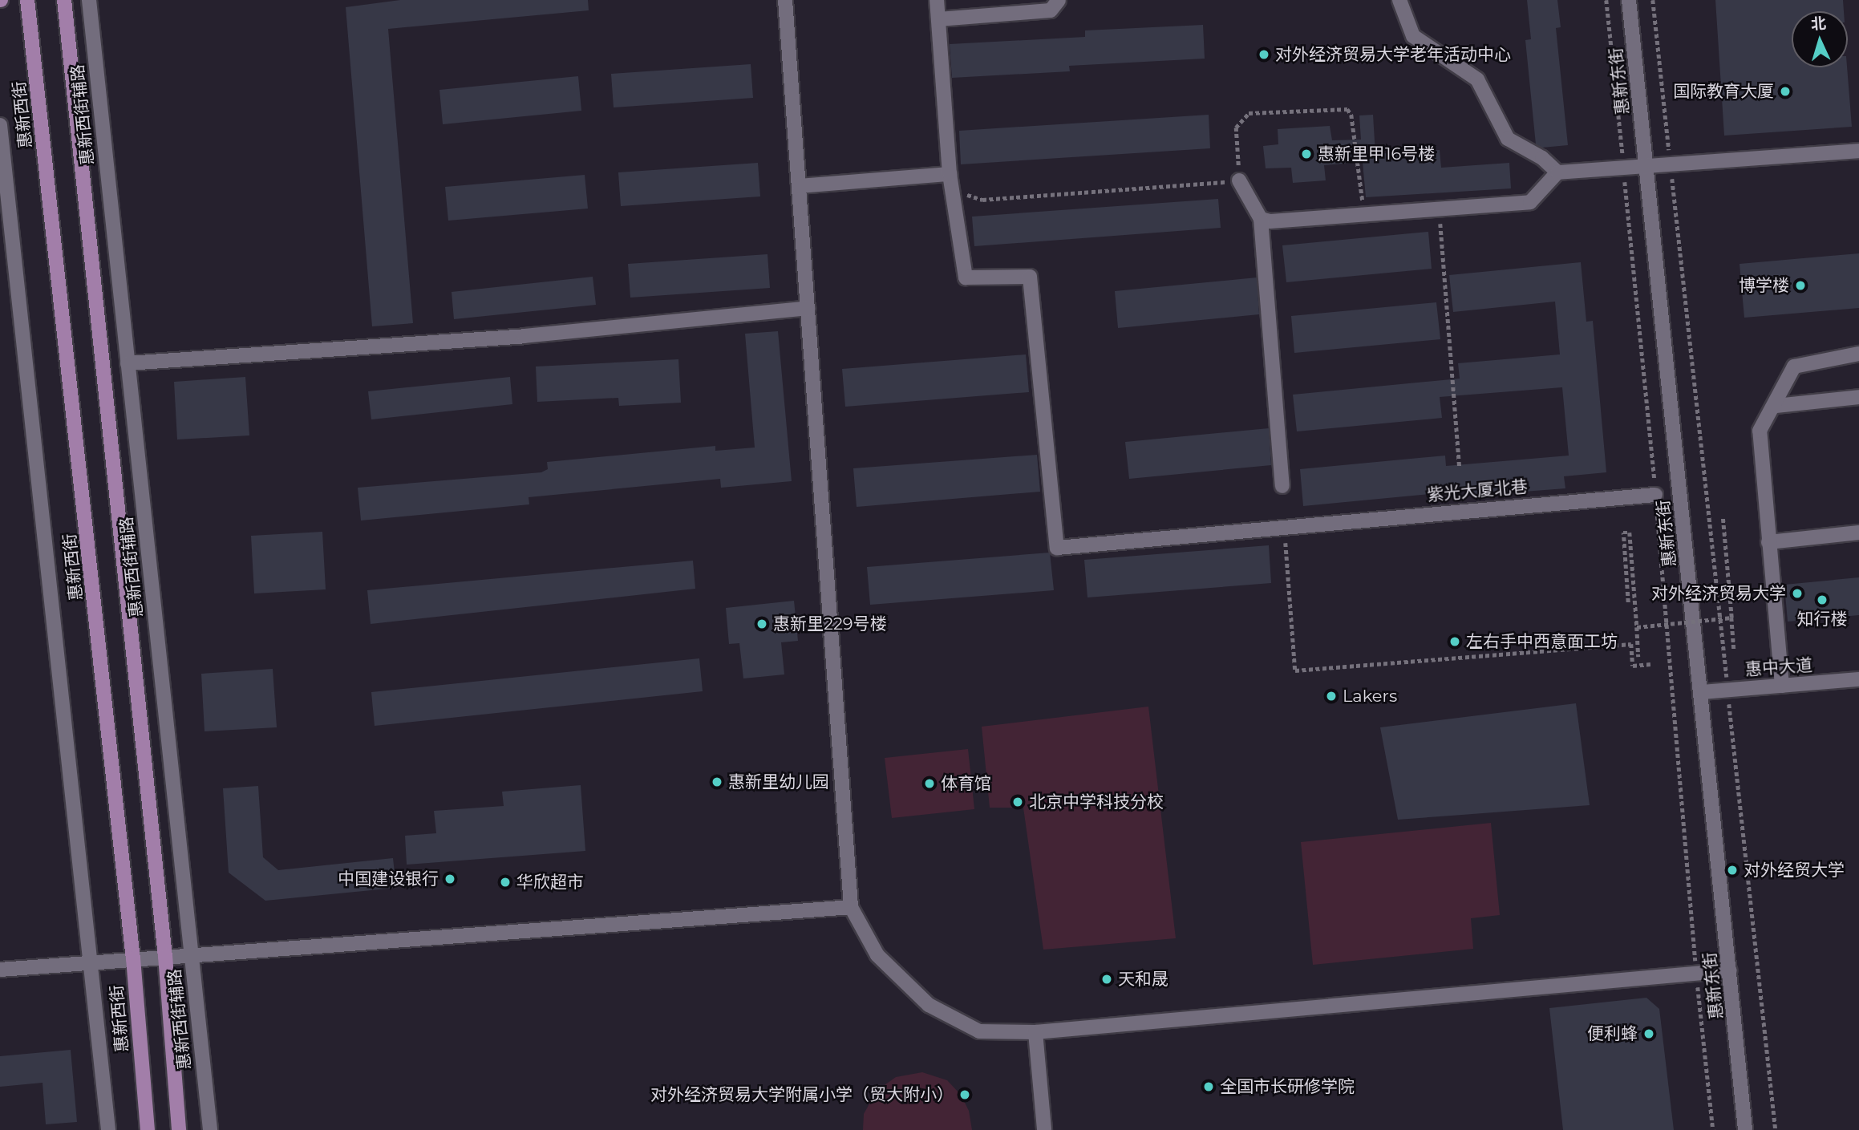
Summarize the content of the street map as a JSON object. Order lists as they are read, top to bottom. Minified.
{"streets":{"main road":["惠新西街"],"street":["惠新东街","惠新西街辅路","紫光大厦北巷","惠中大道"]},"crossings":[["惠新东街","惠中大道"]],"places":["对外经济贸易大学老年活动中心","国际教育大厦","惠新里甲16号楼","博学楼","对外经济贸易大学","知行楼","惠新里229号楼","左右手中西意面工坊","Lakers","惠新里幼儿园","体育馆","北京中学科技分校","对外经贸大学","中国建设银行","华欣超市","天和晟","便利蜂","全国市长研修学院","对外经济贸易大学附属小学（贸大附小）"],"north":"top"}
